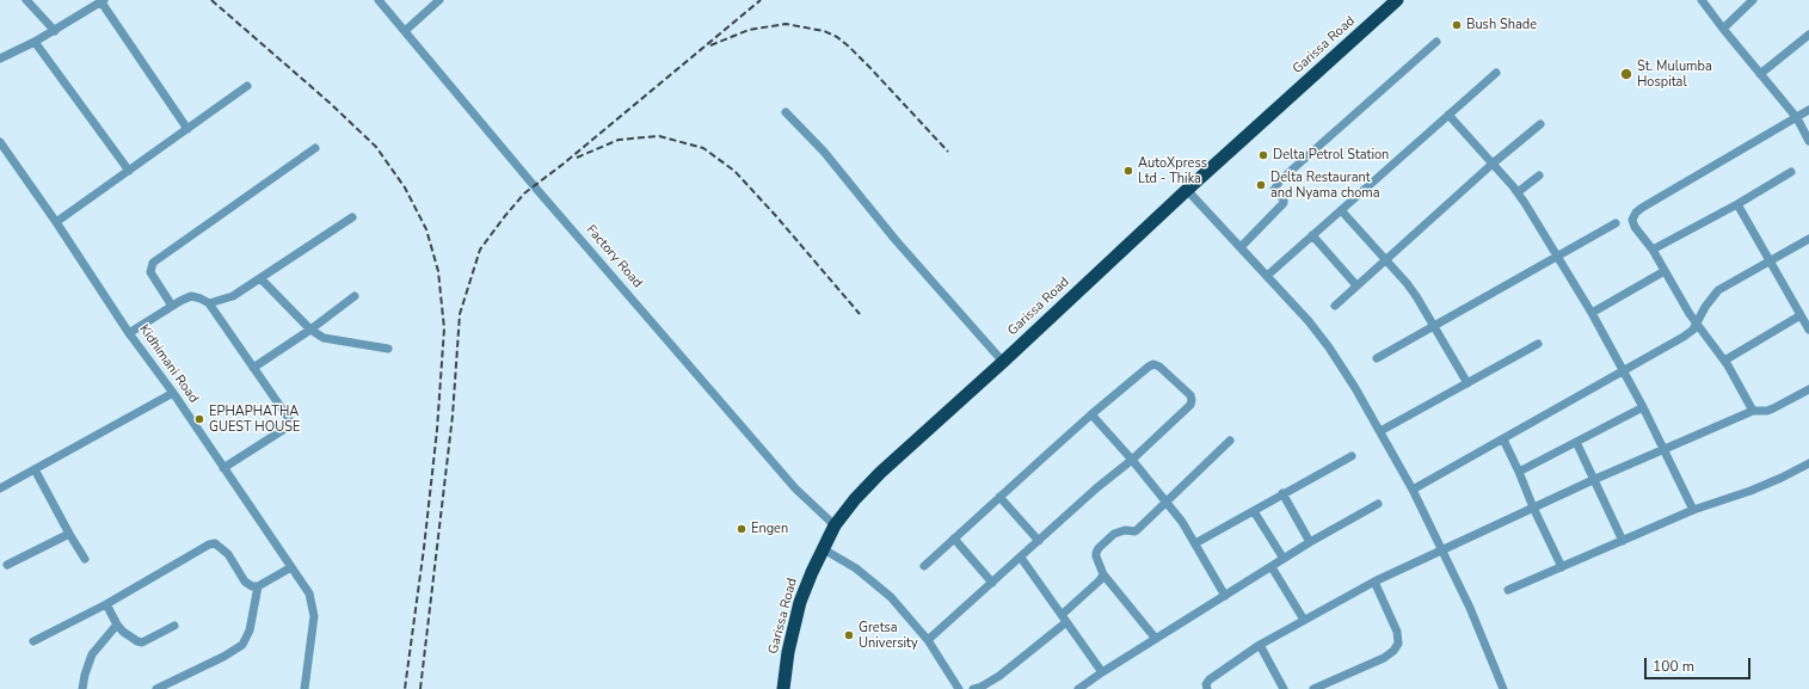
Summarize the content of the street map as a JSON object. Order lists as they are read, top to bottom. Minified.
{"streets":{"highway":["Garissa Road"],"street":["Factory Road","Kidhimani Road"]},"crossings":[["Garissa Road","Factory Road"]],"places":["Bush Shade","St. Mulumba Hospital","Delta Petrol Station","AutoXpress Ltd - Thika","Delta Restaurant and Nyama choma","EPHAPHATHA GUEST HOUSE","Engen","Gretsa University"],"scale_bar":"100 m"}
